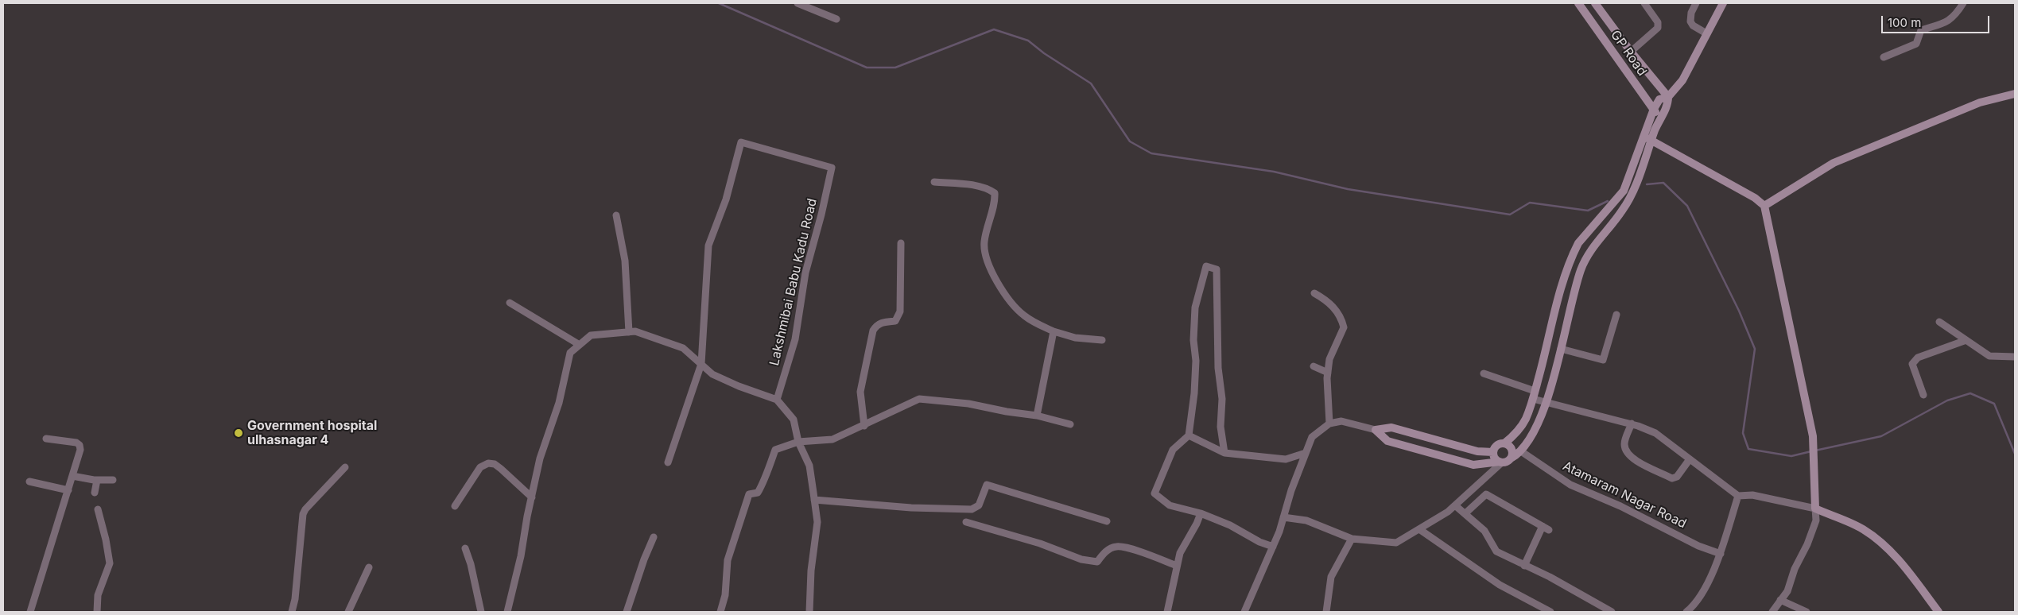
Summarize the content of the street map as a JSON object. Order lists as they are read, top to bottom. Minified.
{"streets":{"street":["GP Road","Lakshmibai Babu Kadu Road","Atamaram Nagar Road"]},"places":["Government hospital ulhasnagar 4"],"scale_bar":"100 m"}
